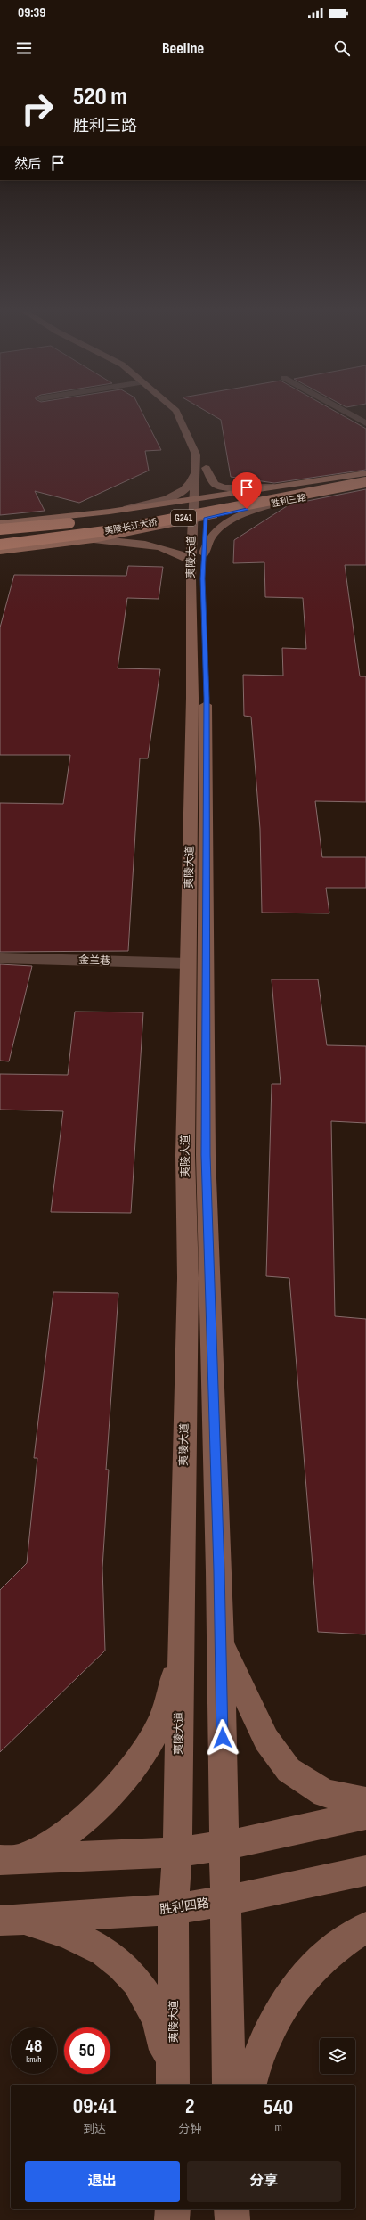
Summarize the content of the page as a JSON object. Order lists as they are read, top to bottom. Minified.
{"streets":{"highway":["G241","夷陵长江大桥"],"main road":["胜利三路","夷陵大道","胜利四路"],"street":["金兰巷"]},"crossings":[["胜利三路","夷陵长江大桥"],["胜利三路","夷陵大道"],["夷陵长江大桥","夷陵大道"],["夷陵大道","金兰巷"],["夷陵大道","胜利四路"]],"page":{"status":"09:39","header":"Beeline","turn":["520 m","胜利三路"],"then":"然后","speed":"48 km/h","limit":"50","eta":["09:41","到达","2","分钟","540","m"],"buttons":["退出","分享"]}}
